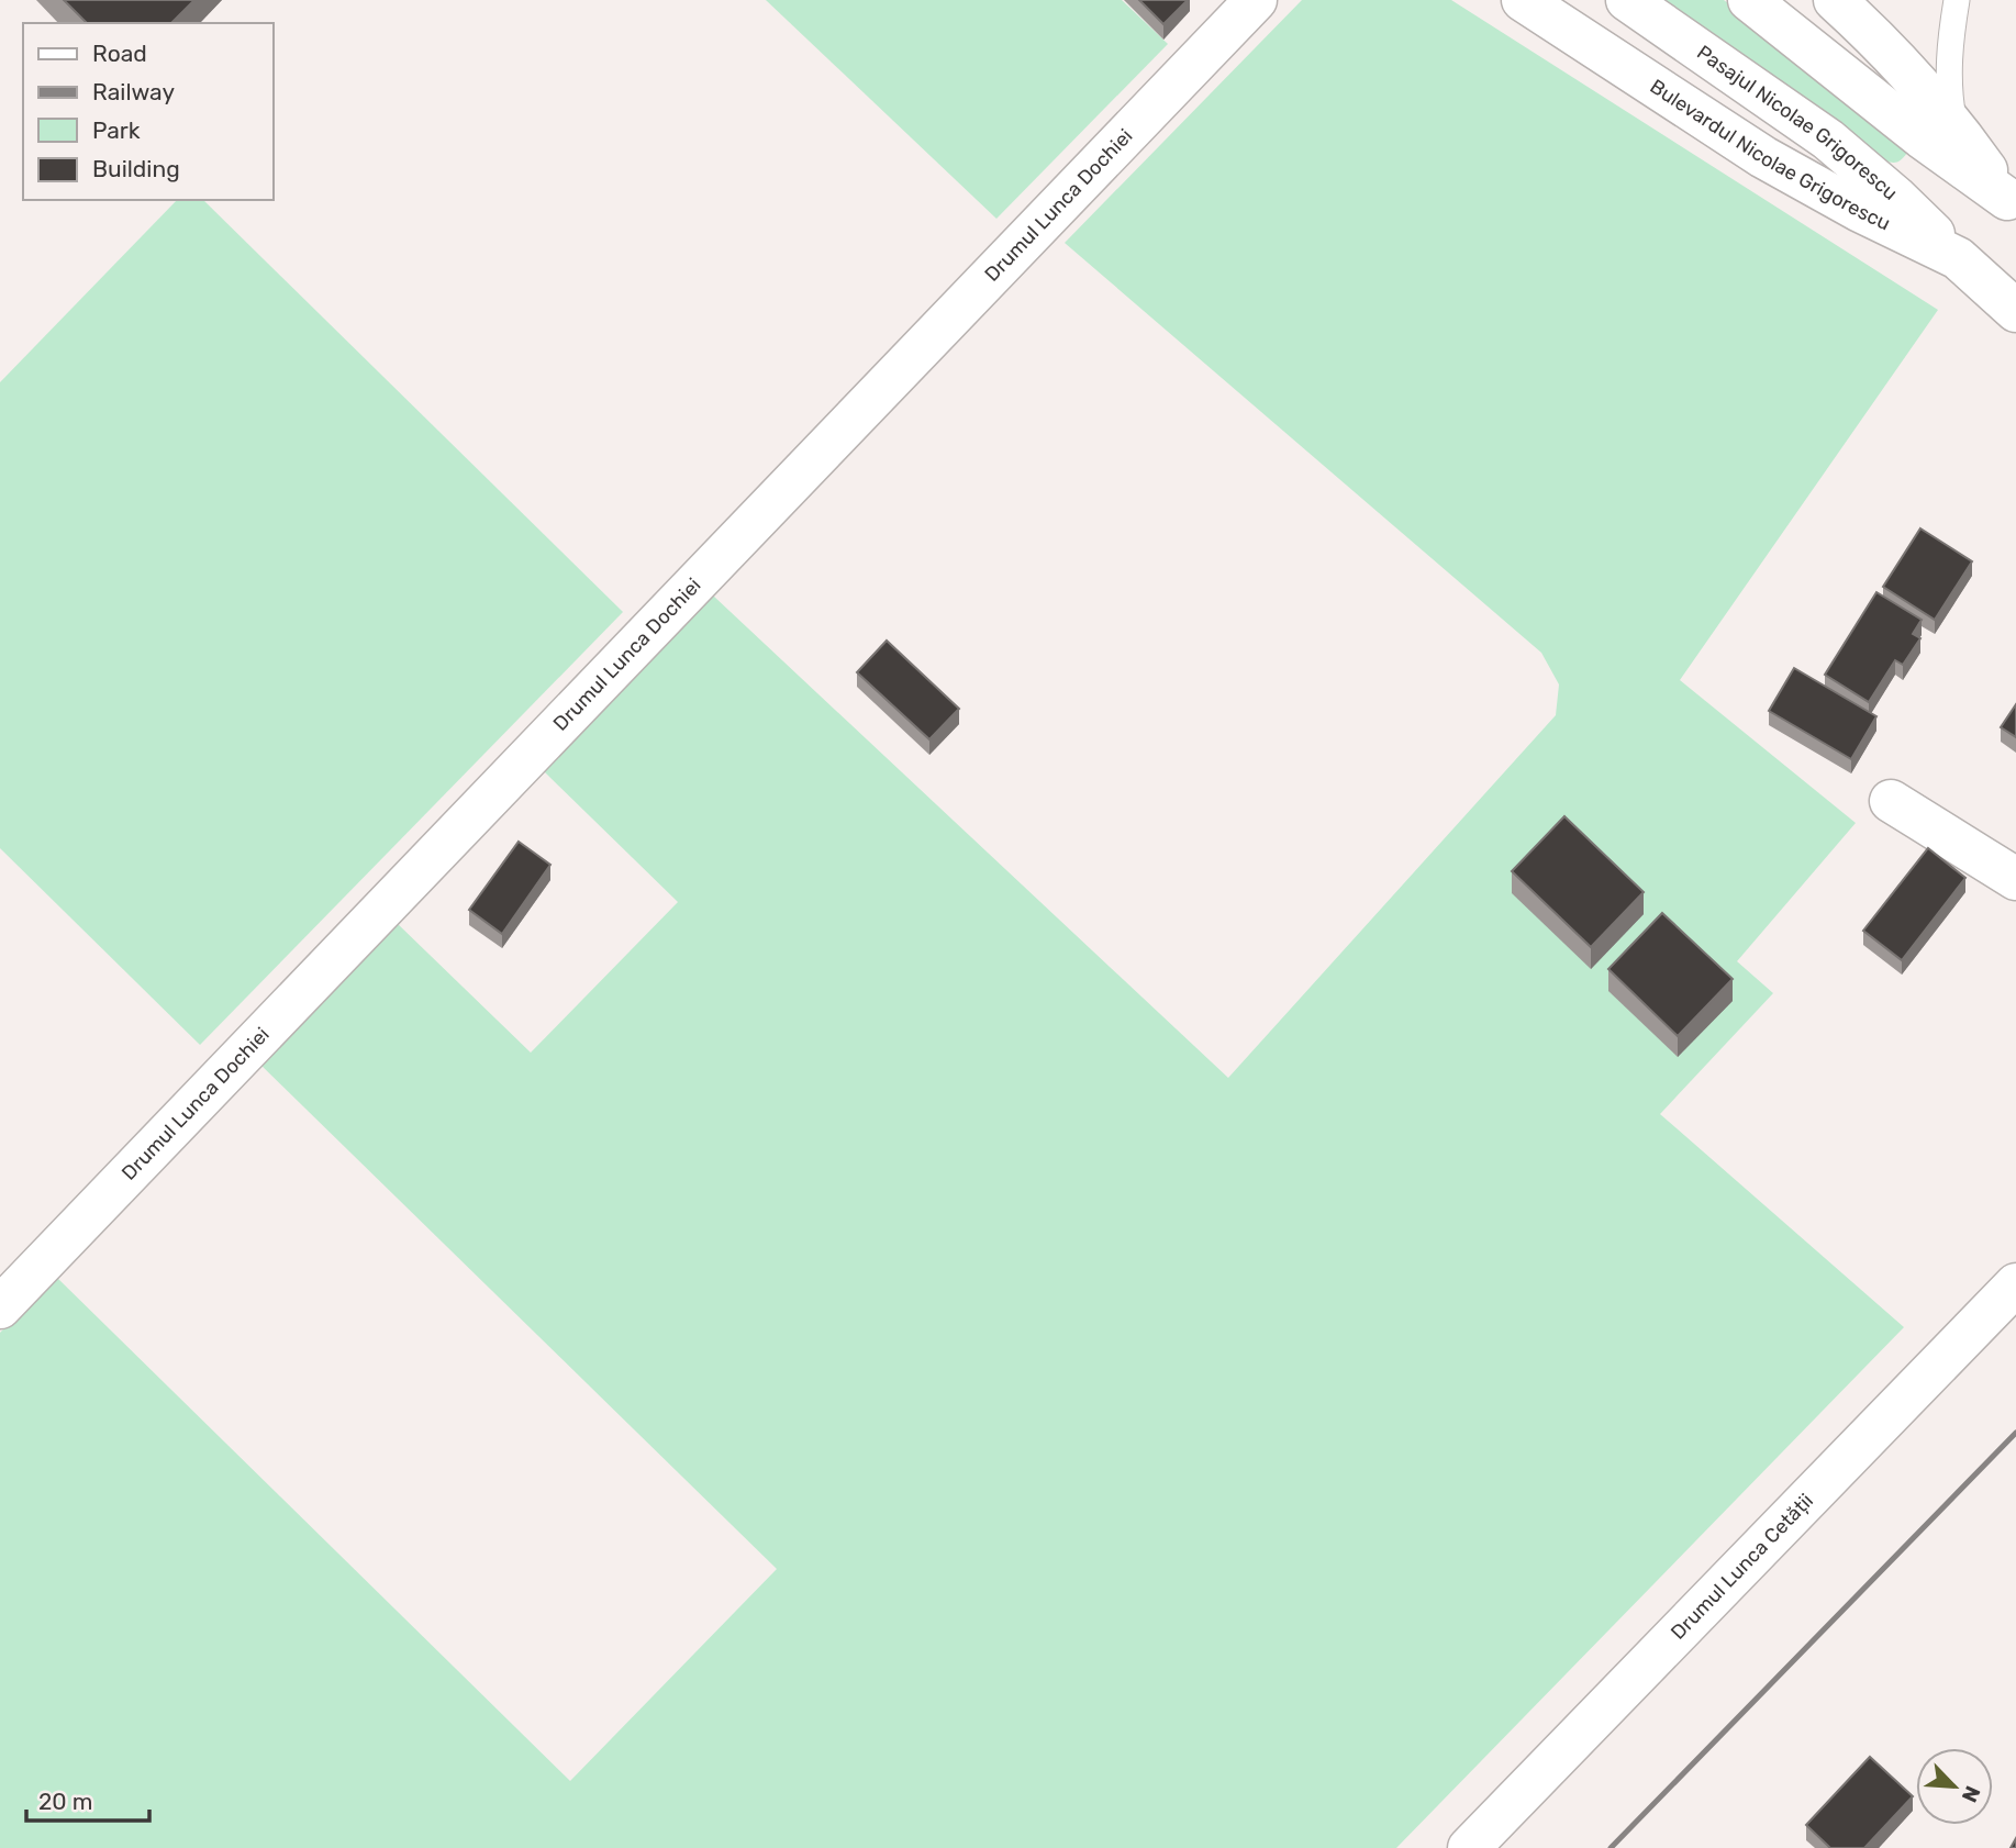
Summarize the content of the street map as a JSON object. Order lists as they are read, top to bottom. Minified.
{"streets":{"street":["Pasajul Nicolae Grigorescu","Bulevardul Nicolae Grigorescu","Drumul Lunca Dochiei","Drumul Lunca Cetății"]},"crossings":[["Pasajul Nicolae Grigorescu","Bulevardul Nicolae Grigorescu"]],"legend":["Road","Railway","Park","Building"],"scale_bar":"20 m","north":"bottom right"}
